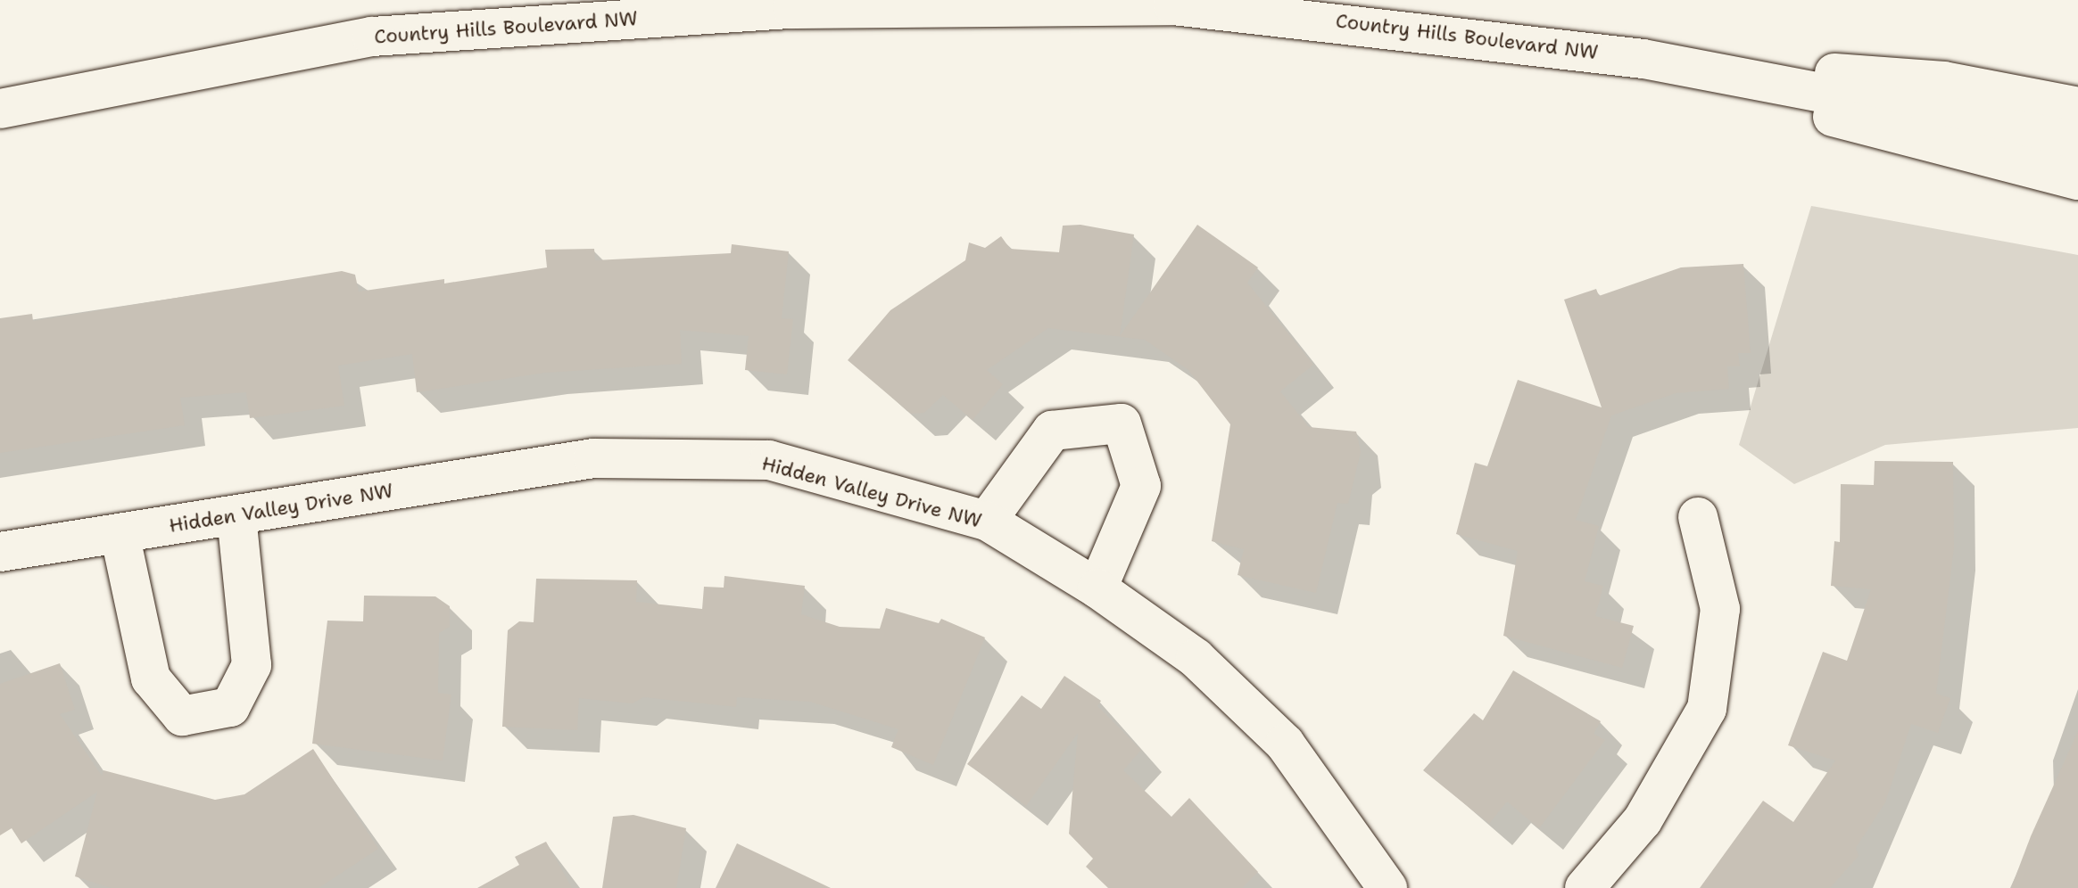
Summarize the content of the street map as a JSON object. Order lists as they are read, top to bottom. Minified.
{"streets":{"main road":["Country Hills Boulevard NW","Hidden Valley Drive NW"]}}
